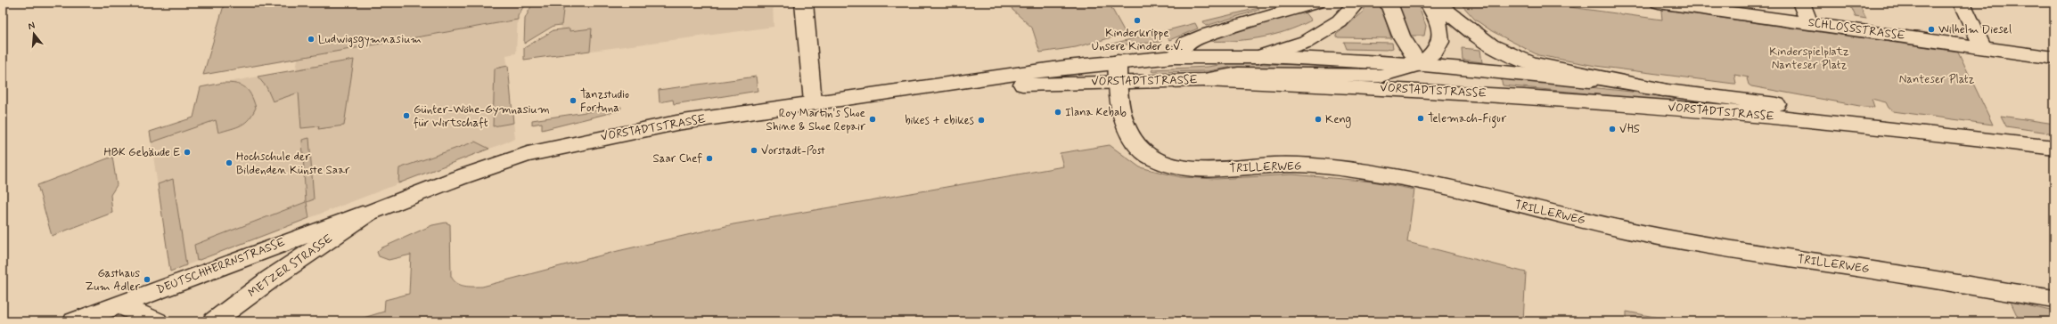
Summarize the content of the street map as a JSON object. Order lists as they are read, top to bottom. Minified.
{"streets":{"main road":["SCHLOSSSTRASSE","VORSTADTSTRASSE","TRILLERWEG","DEUTSCHHERRNSTRASSE","METZER STRASSE"]},"crossings":[["VORSTADTSTRASSE","TRILLERWEG"],["VORSTADTSTRASSE","DEUTSCHHERRNSTRASSE"],["VORSTADTSTRASSE","METZER STRASSE"],["DEUTSCHHERRNSTRASSE","METZER STRASSE"]],"parks":["Kinderspielplatz Nanteser Platz","Nanteser Platz"],"places":["Kinderkrippe Unsere Kinder e.V.","Wilhelm Diesel","Ludwigsgymnasium","Tanzstudio Fortuna","Ilana Kebab","Günter-Wöhe-Gymnasium für Wirtschaft","Telemach-Figur","Roy Martin's Shoe Shine & Shoe Repair","Keng","bikes + ebikes","VHS","Vorstadt-Post","HBK Gebäude E","Saar Chef","Hochschule der Bildenden Künste Saar","Gasthaus Zum Adler"],"north":"top"}
